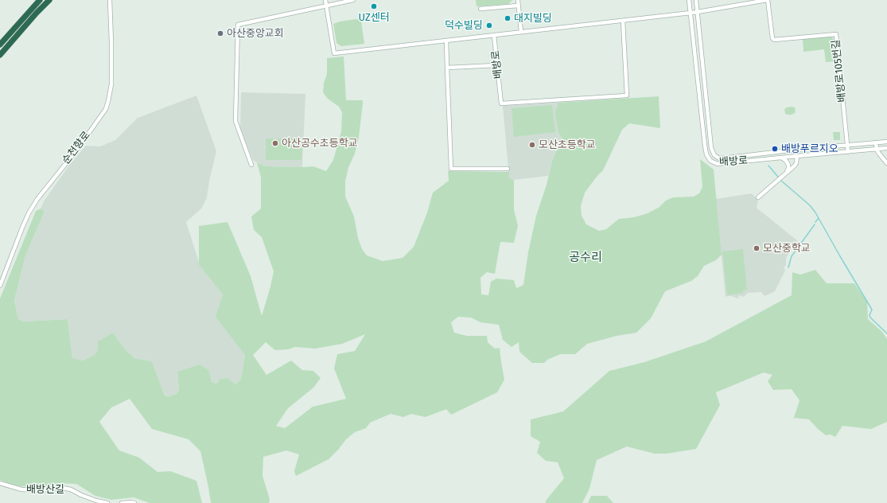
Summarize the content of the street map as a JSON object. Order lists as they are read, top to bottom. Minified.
{"streets":{"street":["배방로","배방로105번길","순천향로","배방산길"]},"crossings":[["배방로","배방로105번길"]],"districts":["공수리"],"places":["UZ센터","대지빌딩","덕수빌딩","아산중앙교회","아산공수초등학교","모산초등학교","배방푸르지오","모산중학교"]}
